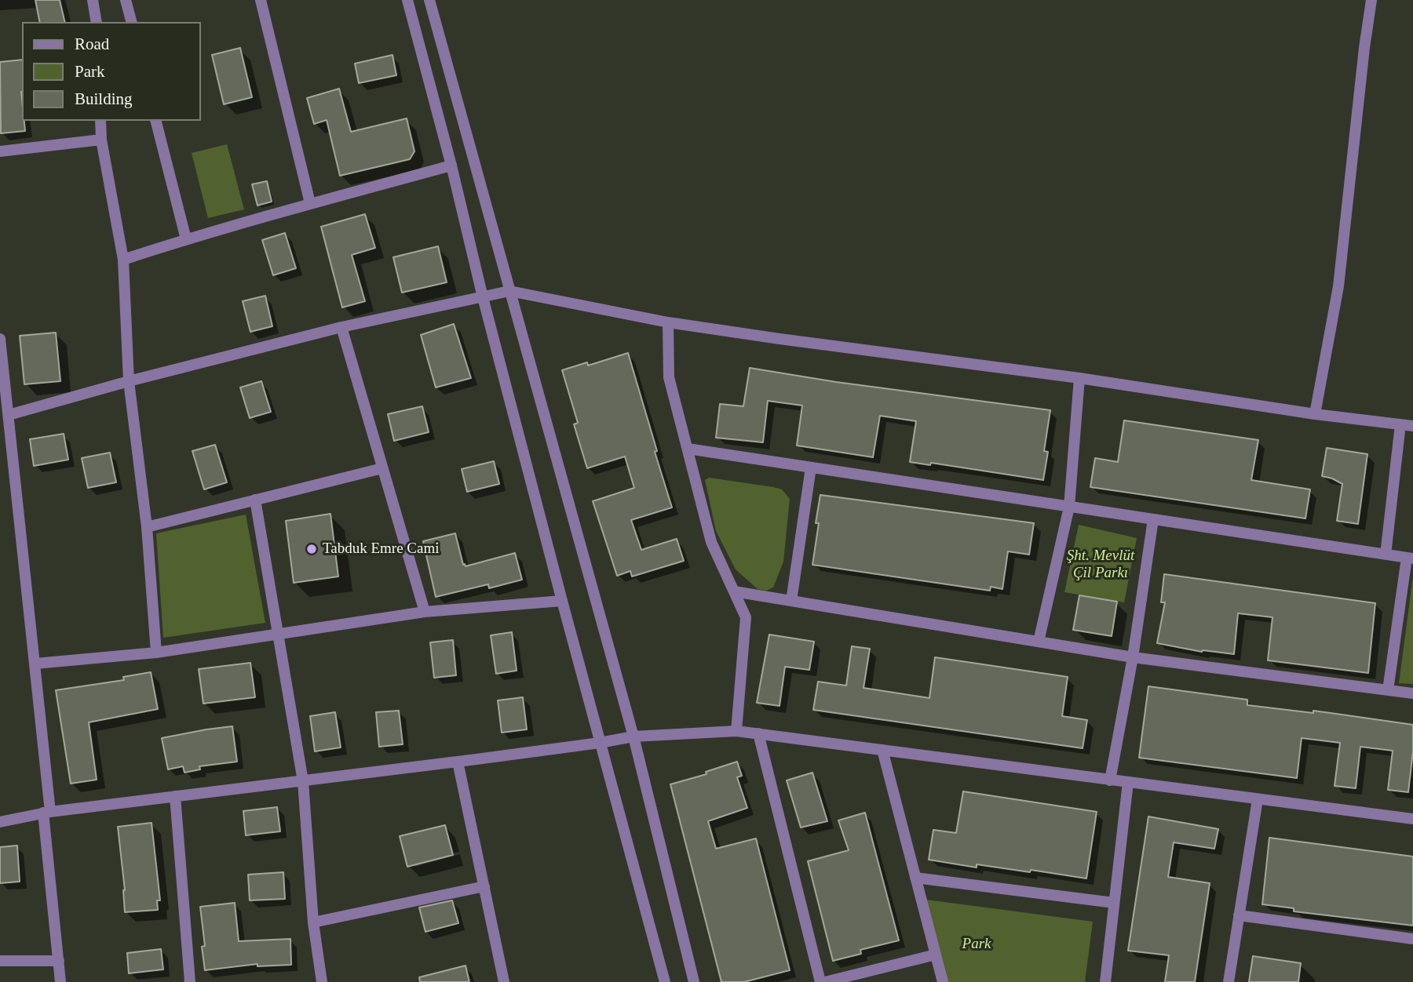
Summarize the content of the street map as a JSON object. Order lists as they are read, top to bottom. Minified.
{"parks":["Şht. Mevlüt Çil Parkı","Park"],"places":["Tabduk Emre Cami"],"legend":["Road","Park","Building"]}
